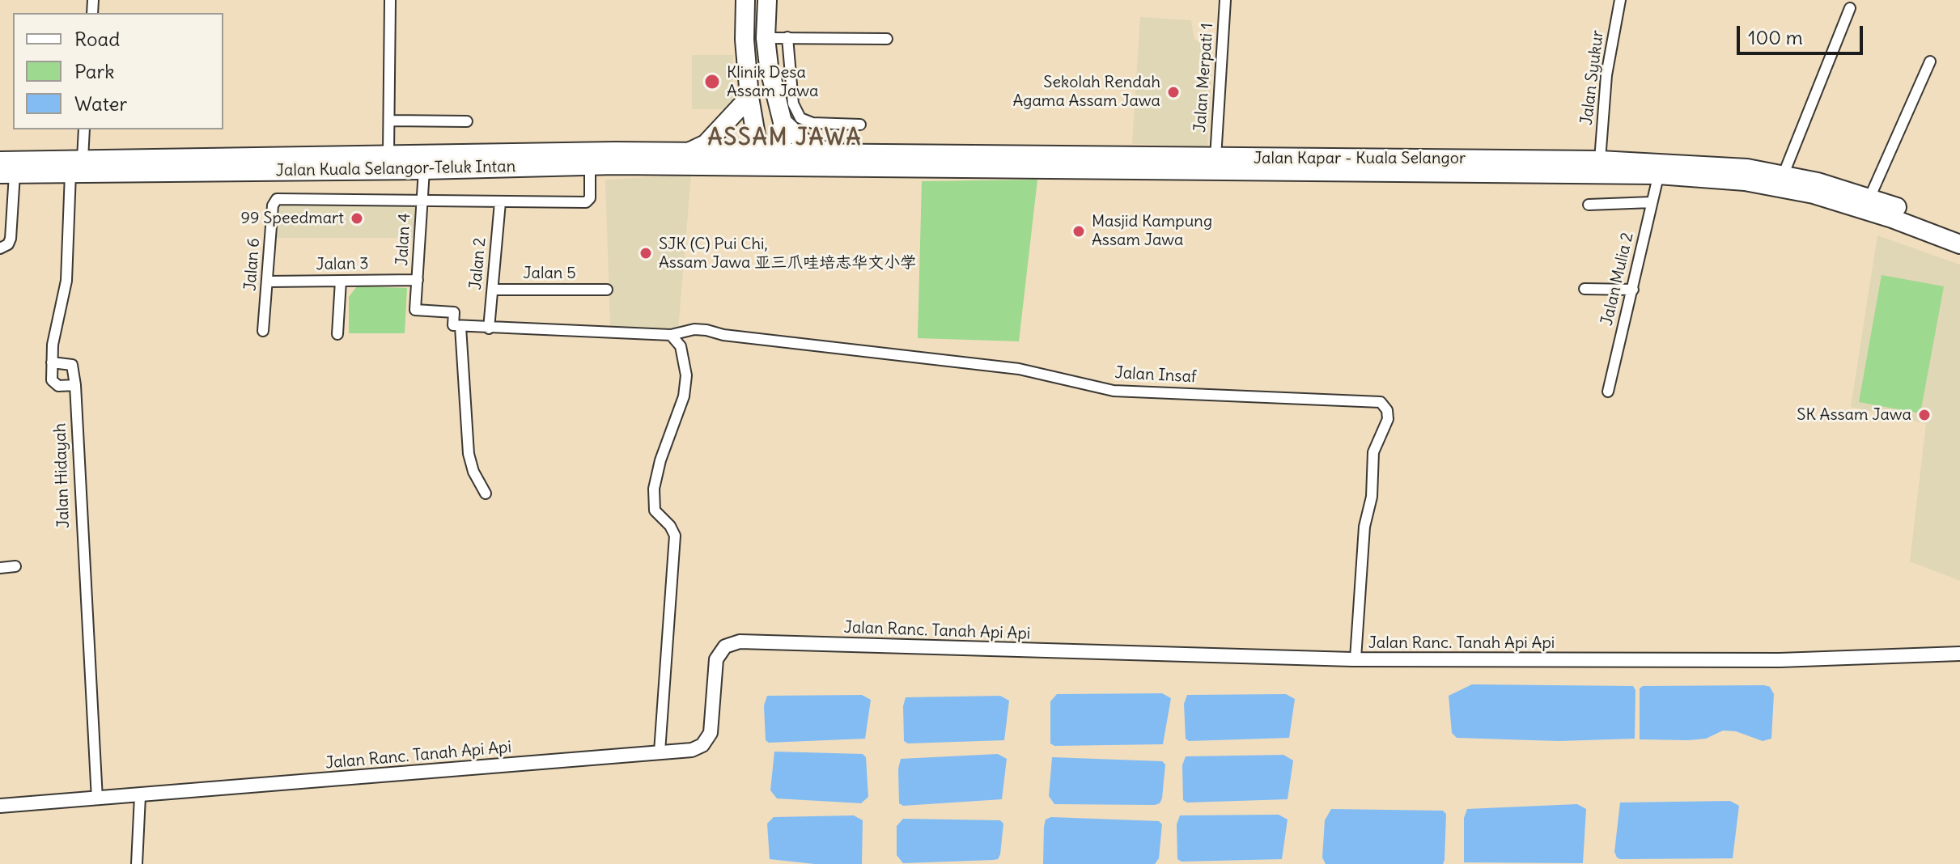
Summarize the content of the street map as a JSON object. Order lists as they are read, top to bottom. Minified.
{"streets":{"highway":["Jalan Kapar - Kuala Selangor","Jalan Kuala Selangor-Teluk Intan"],"street":["Jalan Merpati 1","Jalan Syukur","Jalan 4","Jalan 2","Jalan 6","Jalan 3","Jalan 5","Jalan Mulia 2","Jalan Insaf","Jalan Hidayah","Jalan Ranc. Tanah Api Api"]},"crossings":[["Jalan Merpati 1","Jalan Kapar - Kuala Selangor"],["Jalan Syukur","Jalan Kapar - Kuala Selangor"],["Jalan Kapar - Kuala Selangor","Jalan Kuala Selangor-Teluk Intan"],["Jalan Kapar - Kuala Selangor","Jalan Mulia 2"],["Jalan Kuala Selangor-Teluk Intan","Jalan 4"],["Jalan 4","Jalan 6"],["Jalan 4","Jalan 3"],["Jalan 2","Jalan 5"],["Jalan 6","Jalan 3"],["Jalan Insaf","Jalan Ranc. Tanah Api Api"],["Jalan Hidayah","Jalan Ranc. Tanah Api Api"]],"districts":["ASSAM JAWA"],"places":["Klinik Desa Assam Jawa","Sekolah Rendah Agama Assam Jawa","99 Speedmart","Masjid Kampung Assam Jawa","SJK (C) Pui Chi, Assam Jawa 亚三爪哇培志华文小学","SK Assam Jawa"],"legend":["Road","Park","Water"],"scale_bar":"100 m"}
